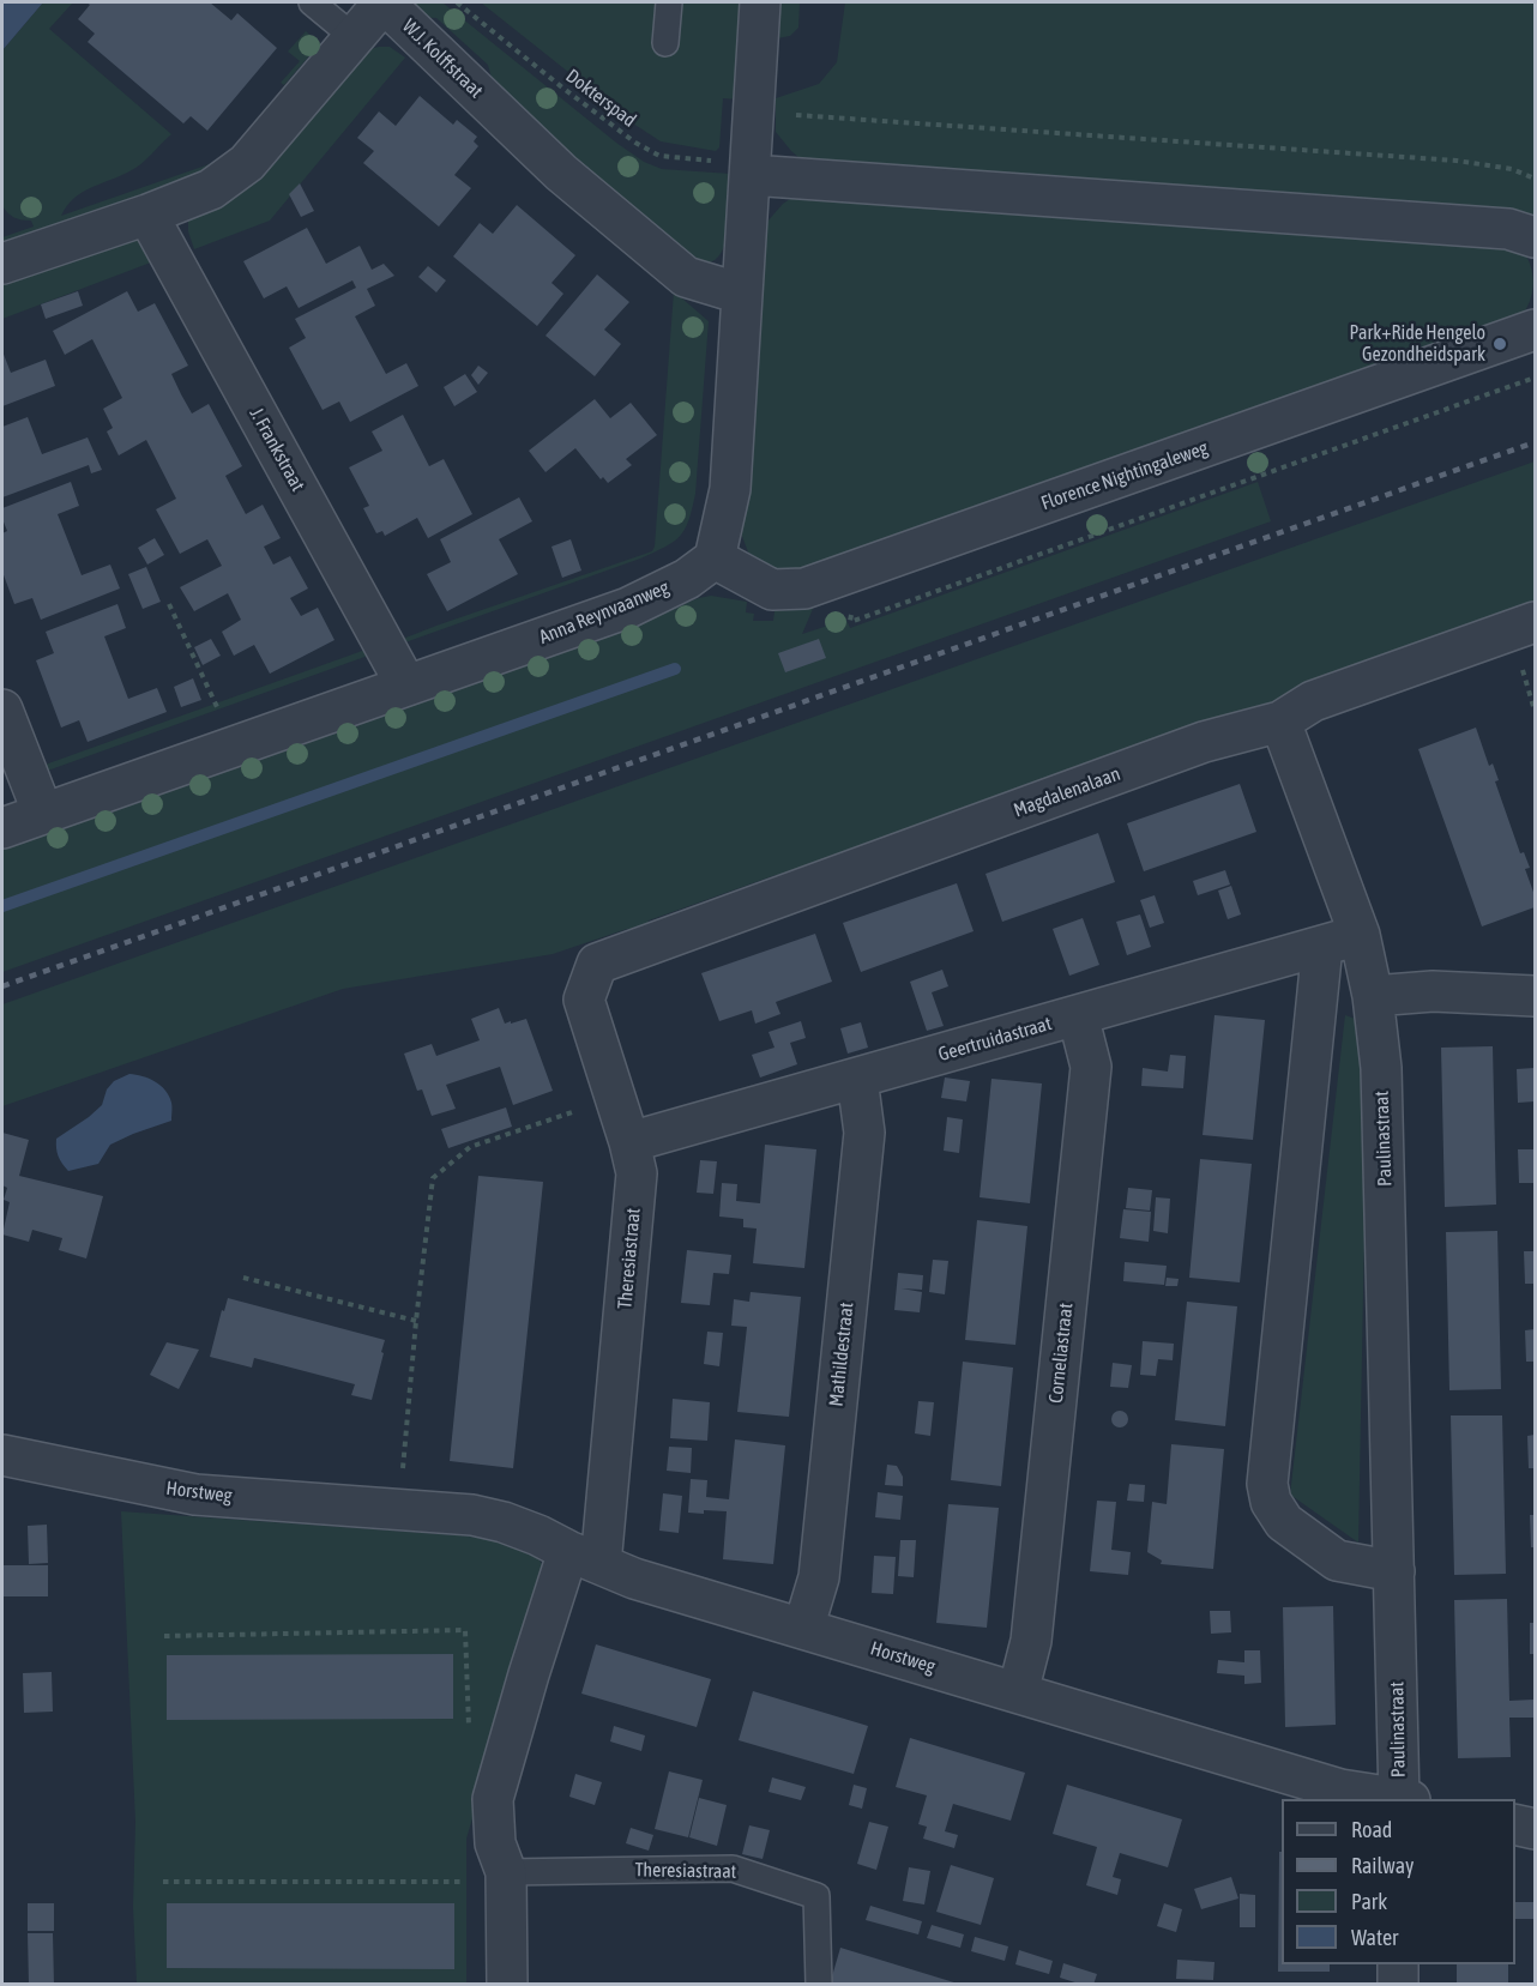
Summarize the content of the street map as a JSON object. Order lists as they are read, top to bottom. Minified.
{"streets":{"street":["W.J. Kolffstraat","J. Frankstraat","Florence Nightingaleweg","Anna Reynvaanweg","Magdalenalaan","Geertruidastraat","Paulinastraat","Theresiastraat","Corneliastraat","Mathildestraat","Horstweg"],"path":["Dokterspad"]},"crossings":[["W.J. Kolffstraat","J. Frankstraat"],["J. Frankstraat","Anna Reynvaanweg"],["Florence Nightingaleweg","Anna Reynvaanweg"],["Magdalenalaan","Paulinastraat"],["Magdalenalaan","Theresiastraat"],["Geertruidastraat","Paulinastraat"],["Geertruidastraat","Theresiastraat"],["Geertruidastraat","Corneliastraat"],["Geertruidastraat","Mathildestraat"],["Theresiastraat","Horstweg"],["Corneliastraat","Horstweg"],["Mathildestraat","Horstweg"]],"places":["Park+Ride Hengelo Gezondheidspark"],"legend":["Road","Railway","Park","Water"]}
